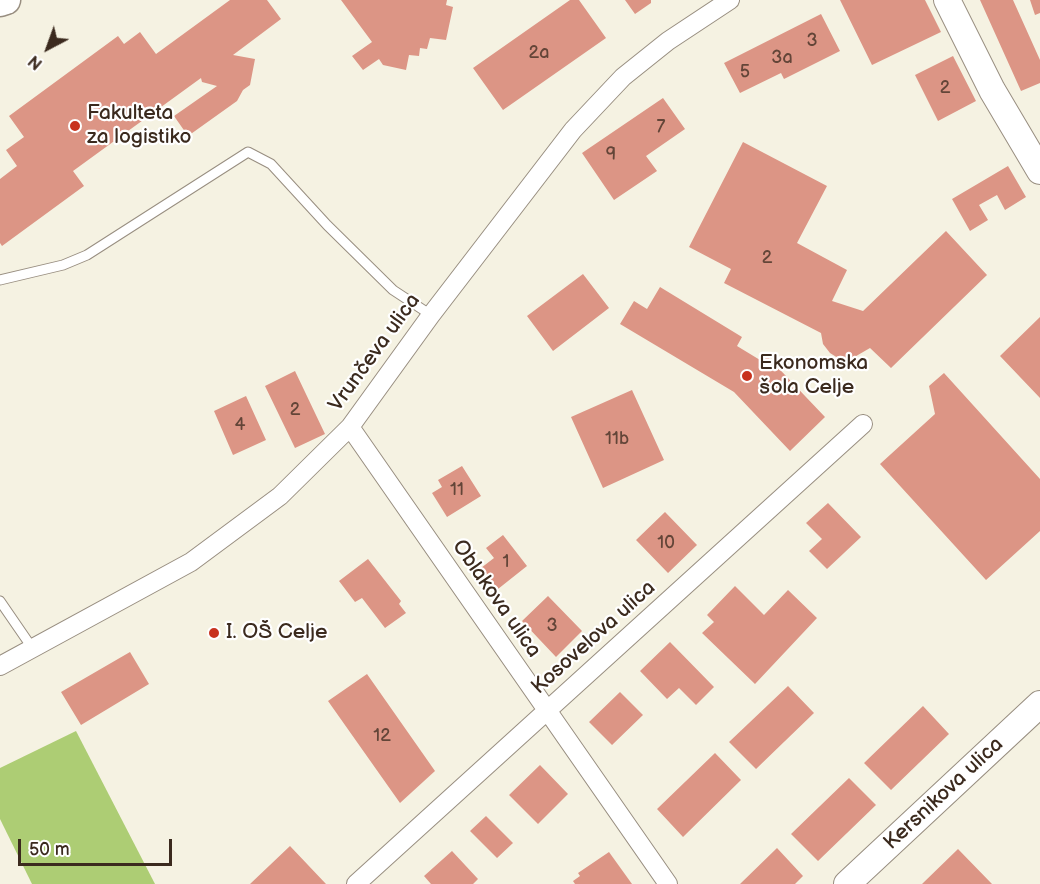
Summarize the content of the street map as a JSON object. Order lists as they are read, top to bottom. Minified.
{"streets":{"street":["Vrunčeva ulica","Oblakova ulica","Kosovelova ulica","Kersnikova ulica"]},"crossings":[["Vrunčeva ulica","Oblakova ulica"],["Oblakova ulica","Kosovelova ulica"]],"places":["Fakulteta za logistiko","Ekonomska šola Celje","I. OŠ Celje"],"house_numbers":["3","2a","3a","5","2","7","9","2","2","4","11b","11","10","1","3","12"],"scale_bar":"50 m","north":"bottom left"}
